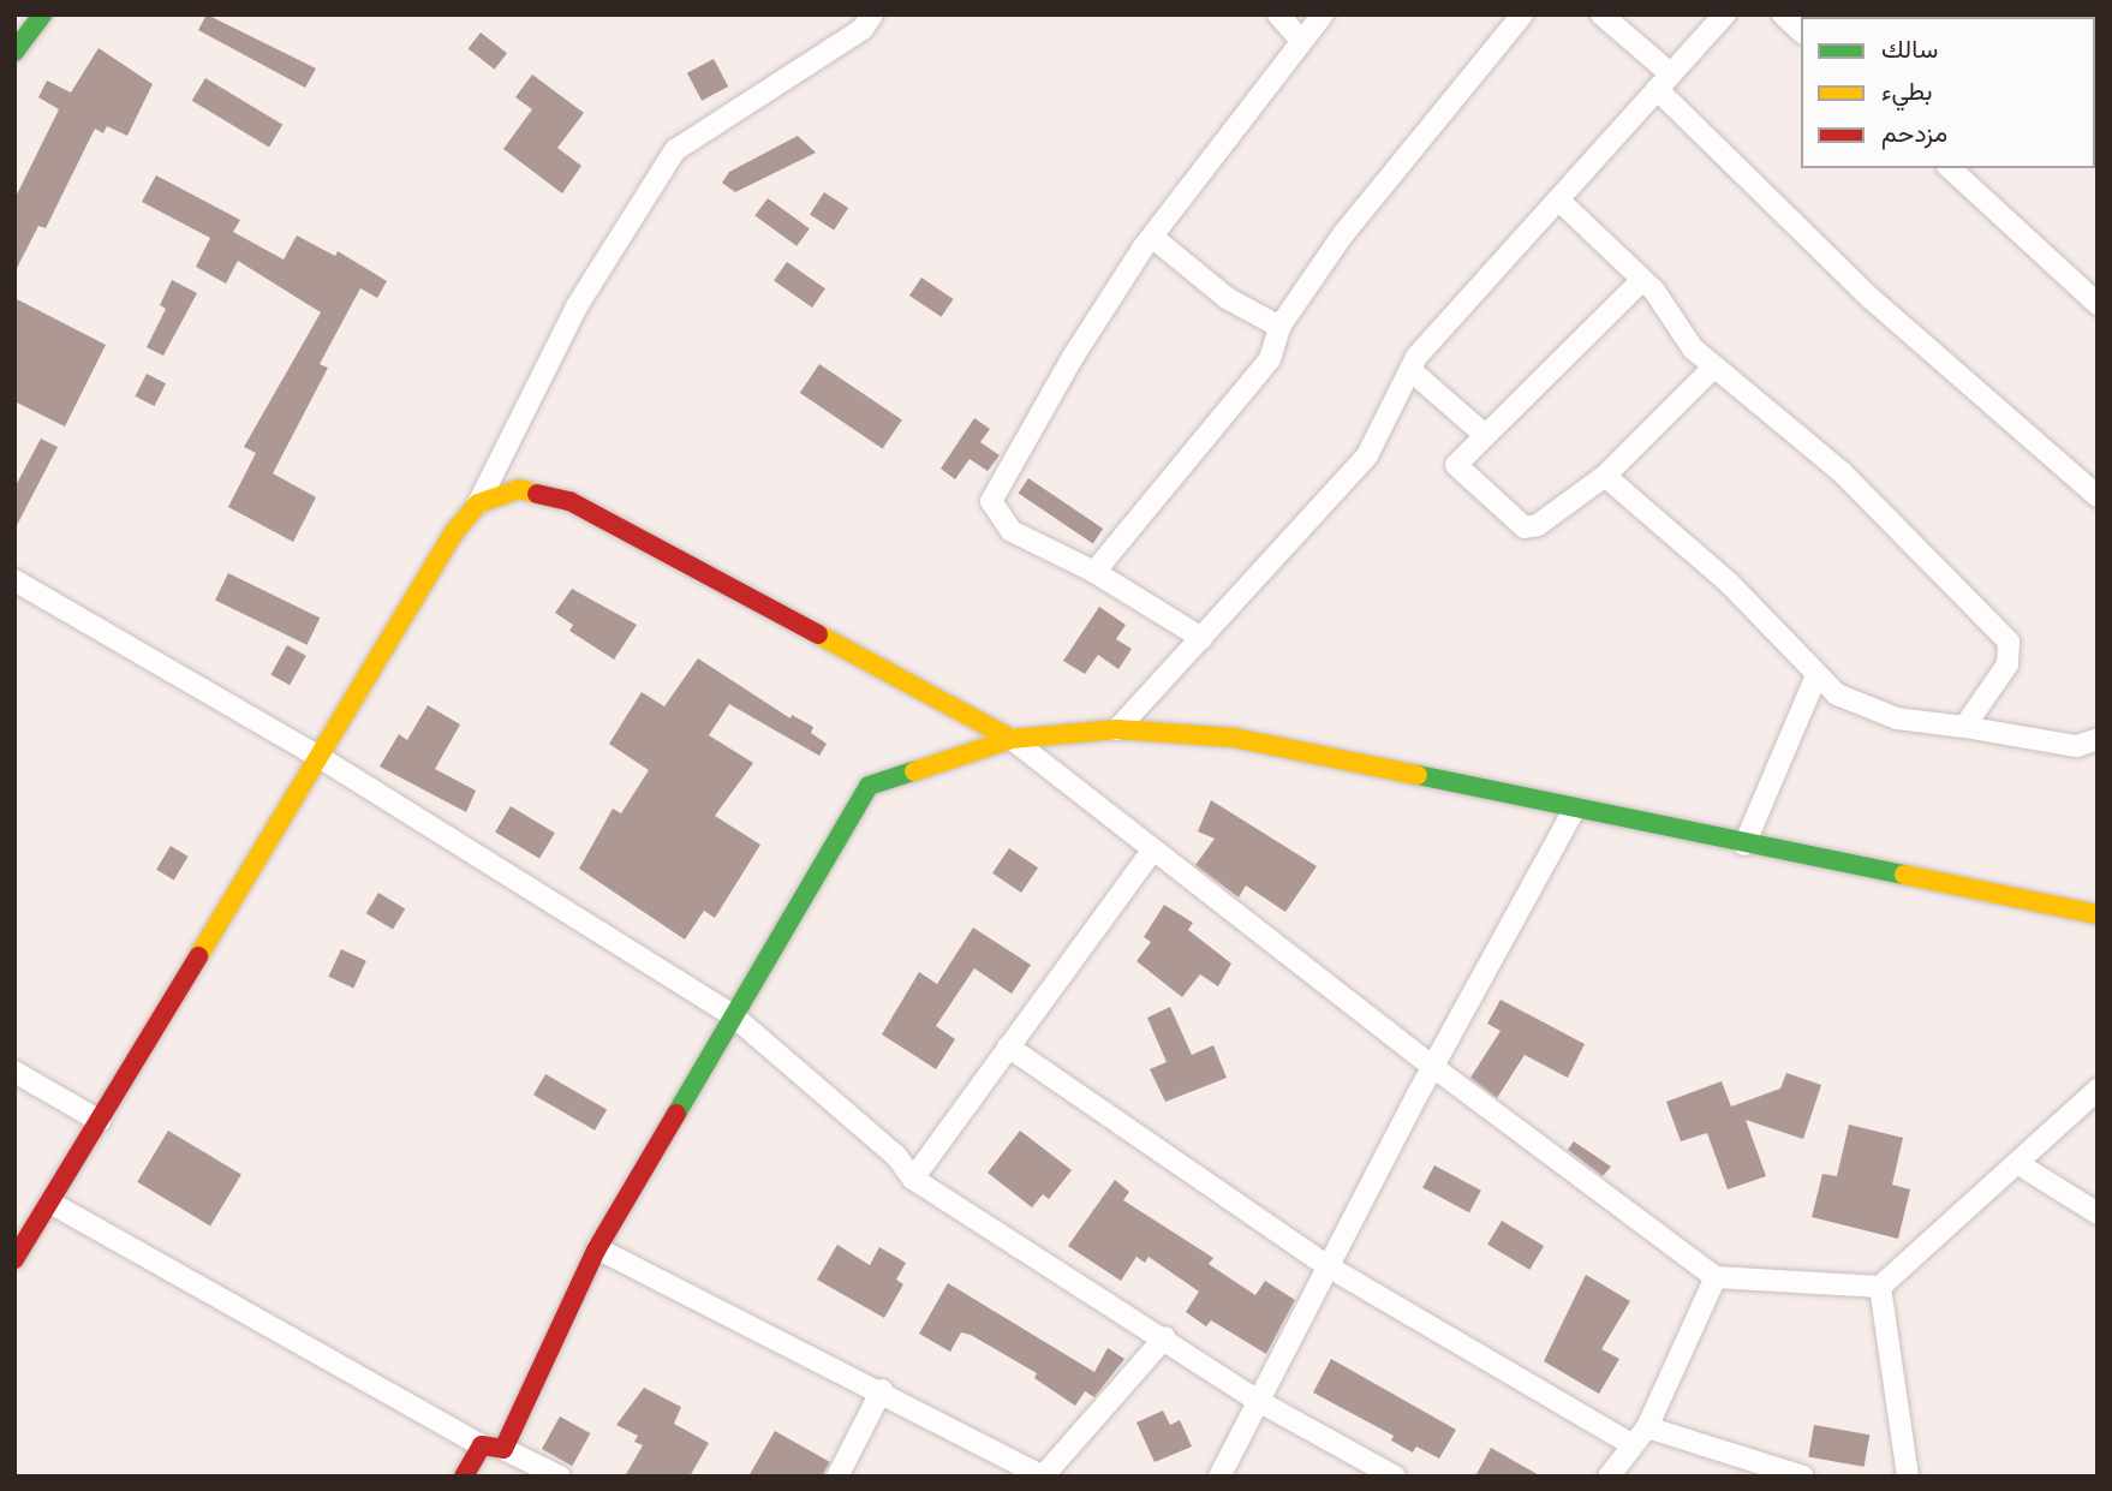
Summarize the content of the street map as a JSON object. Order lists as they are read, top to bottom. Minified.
{"legend":["سالك","بطيء","مزدحم"]}
